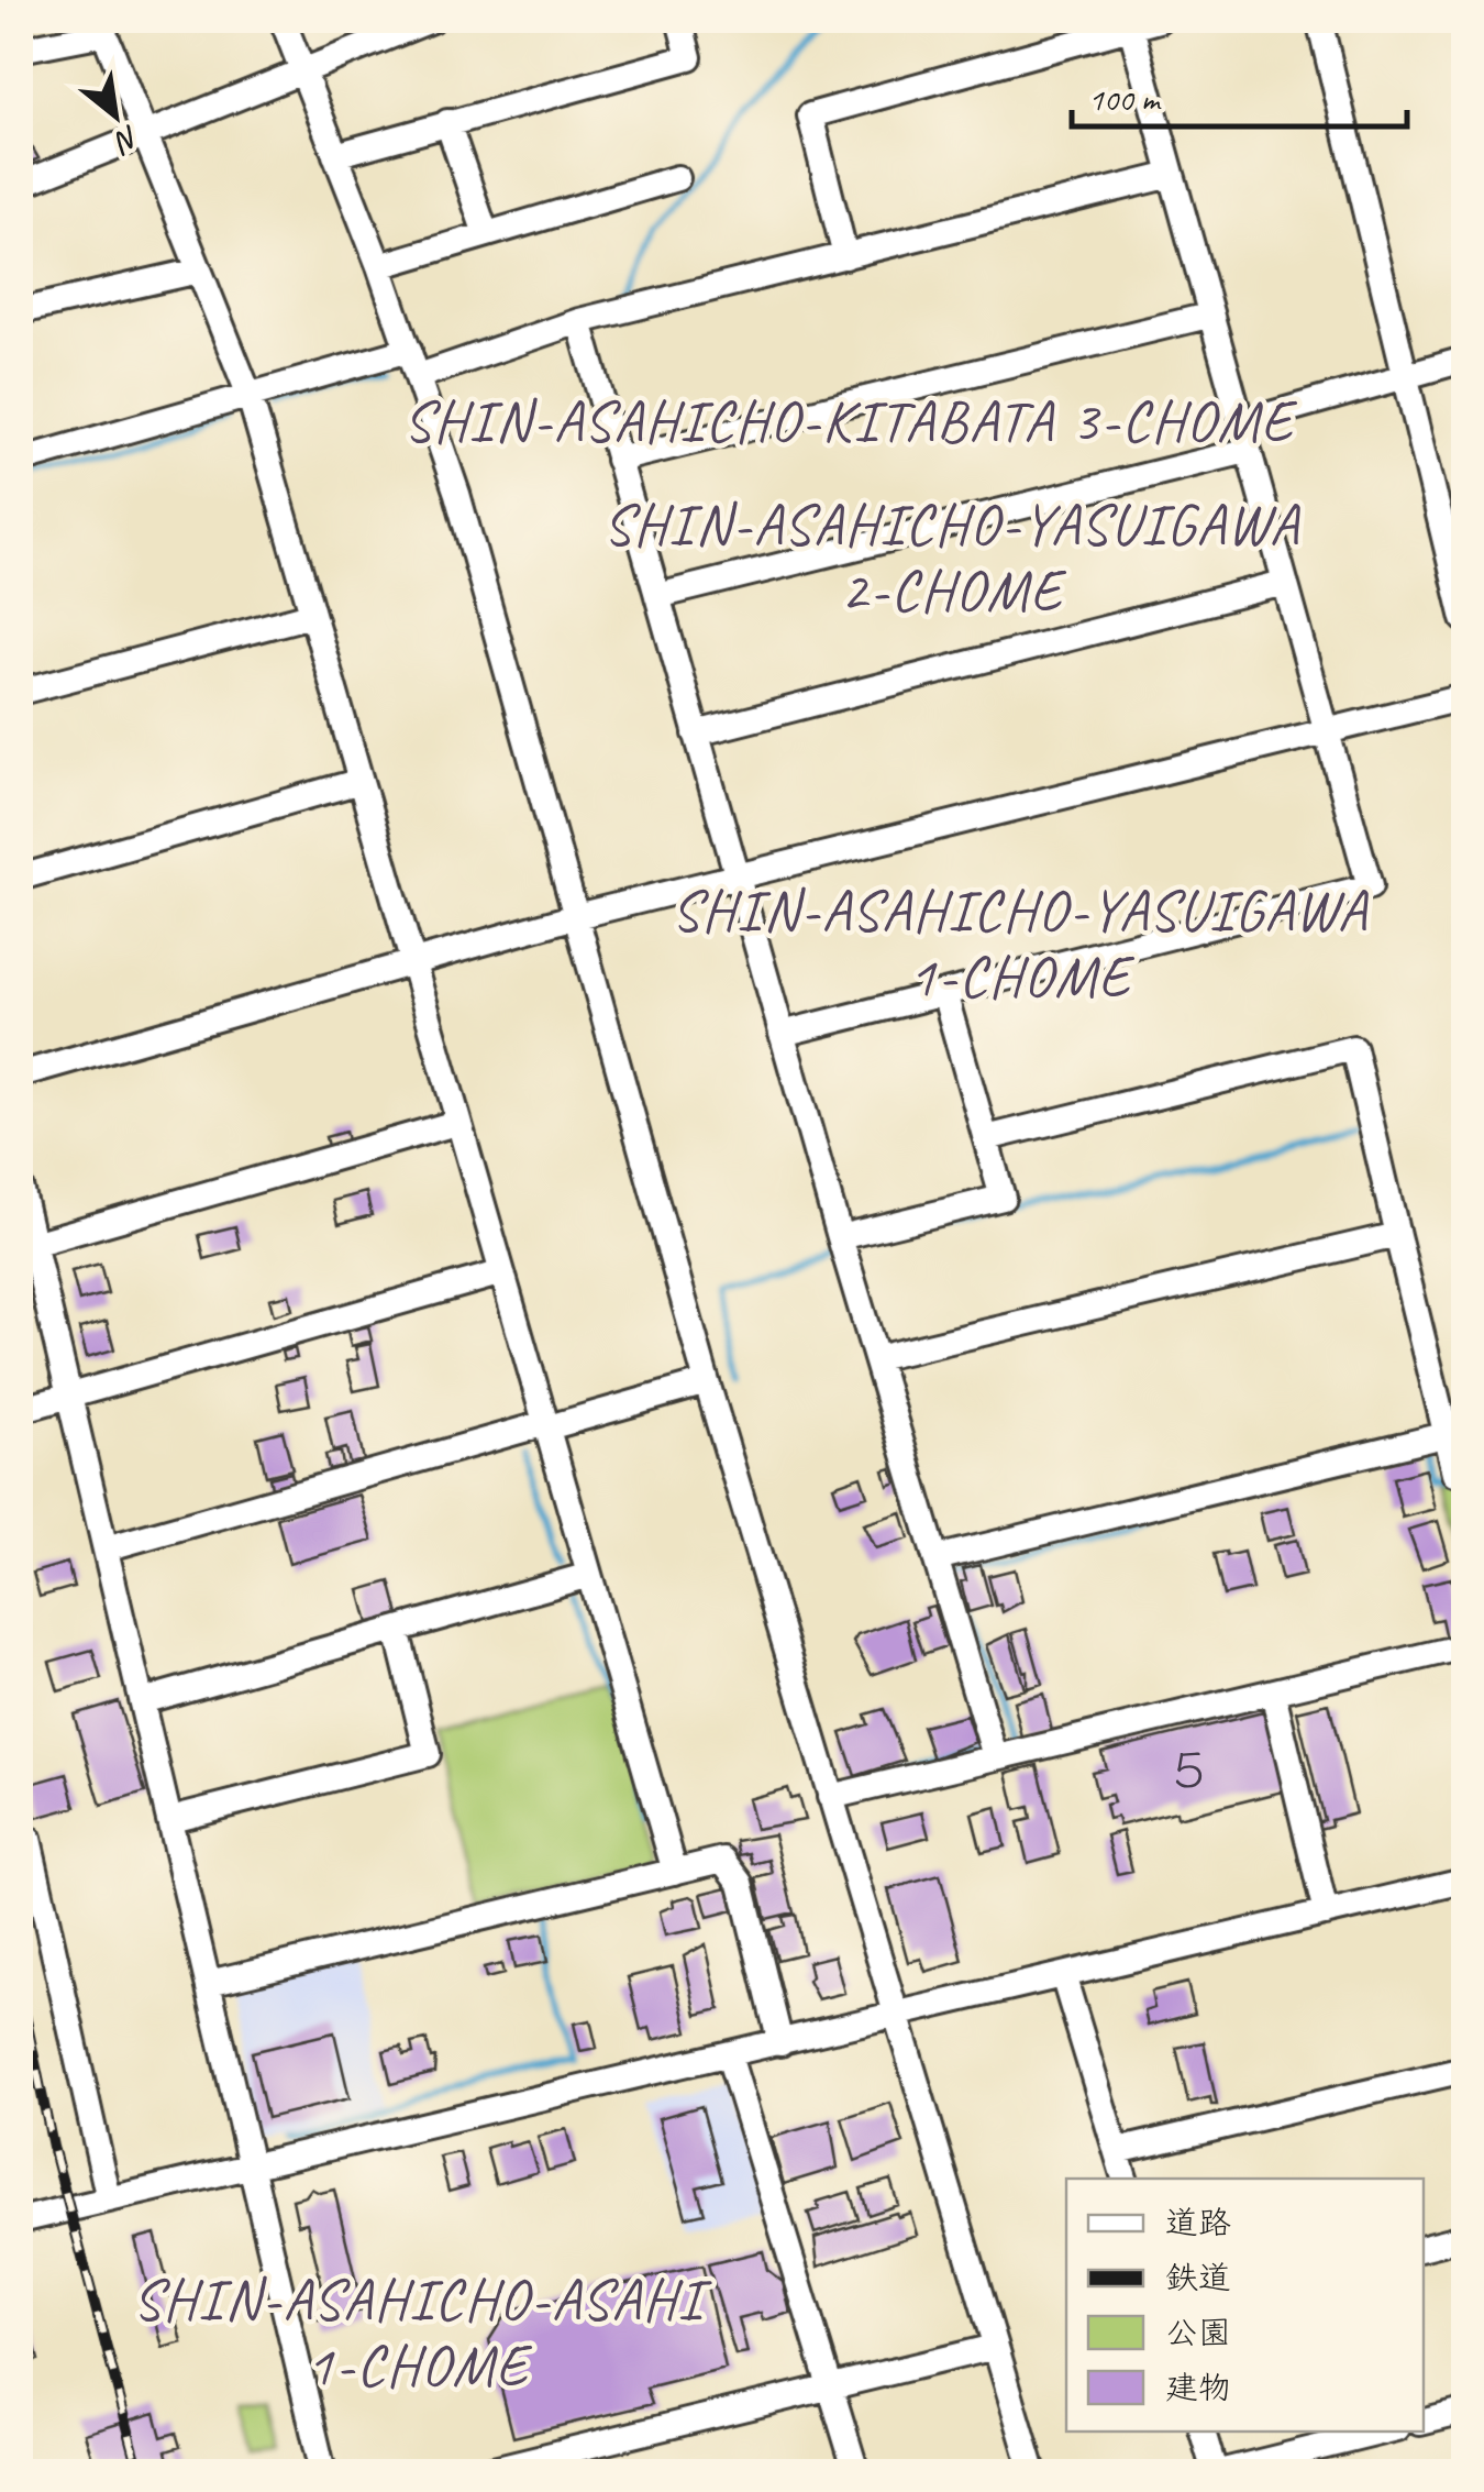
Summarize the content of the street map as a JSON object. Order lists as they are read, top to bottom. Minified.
{"districts":["SHIN-ASAHICHO-KITABATA 3-CHOME","SHIN-ASAHICHO-YASUIGAWA 2-CHOME","SHIN-ASAHICHO-YASUIGAWA 1-CHOME","SHIN-ASAHICHO-ASAHI 1-CHOME"],"house_numbers":["５"],"legend":["道路","鉄道","公園","建物"],"scale_bar":"100 m","north":"bottom right"}
